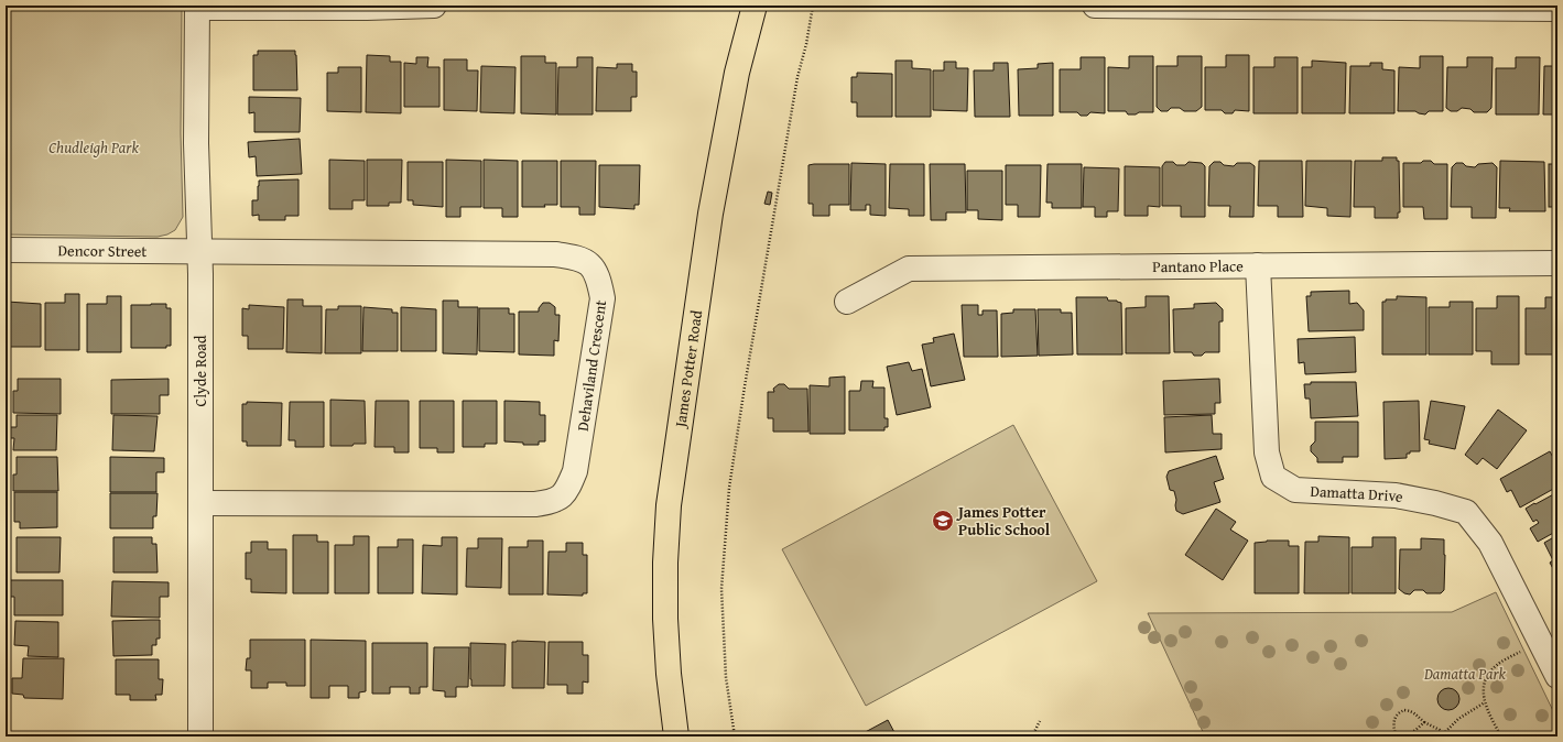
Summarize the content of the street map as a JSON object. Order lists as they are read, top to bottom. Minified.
{"streets":{"main road":["James Potter Road"],"street":["Dencor Street","Pantano Place","Dehaviland Crescent","Clyde Road","Damatta Drive"]},"crossings":[["Dencor Street","Dehaviland Crescent"],["Dencor Street","Clyde Road"],["Pantano Place","Damatta Drive"],["Dehaviland Crescent","Clyde Road"]],"parks":["Chudleigh Park","Damatta Park"],"places":{"school or university":["James Potter Public School"]}}
